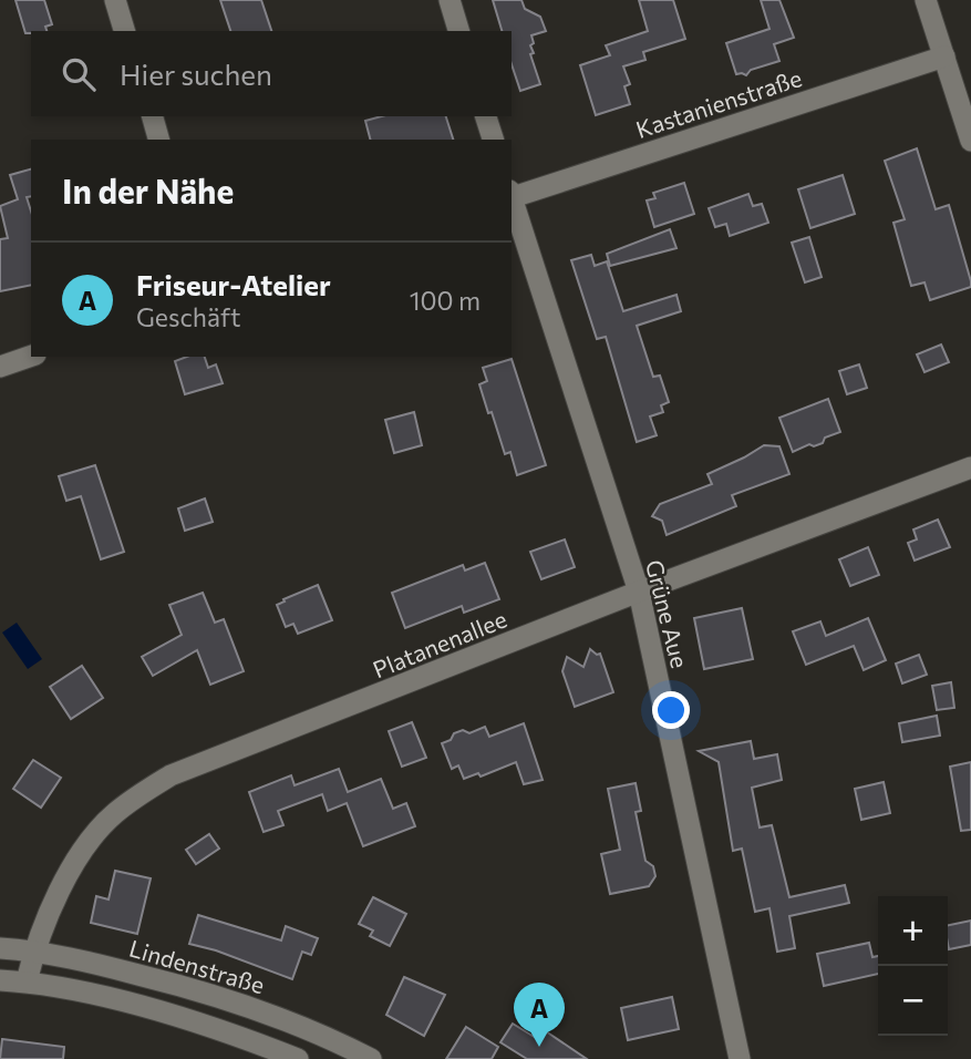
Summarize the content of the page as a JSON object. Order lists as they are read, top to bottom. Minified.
{"streets":{"street":["Kastanienstraße","Grüne Aue","Platanenallee","Lindenstraße"]},"crossings":[["Grüne Aue","Platanenallee"],["Platanenallee","Lindenstraße"]],"page":{"search":"Hier suchen","heading":"In der Nähe","list":[{"mark":"A","name":"Friseur-Atelier","note":"Geschäft","value":"100 m"}],"map_buttons":["+","−"],"pins":"A"}}
